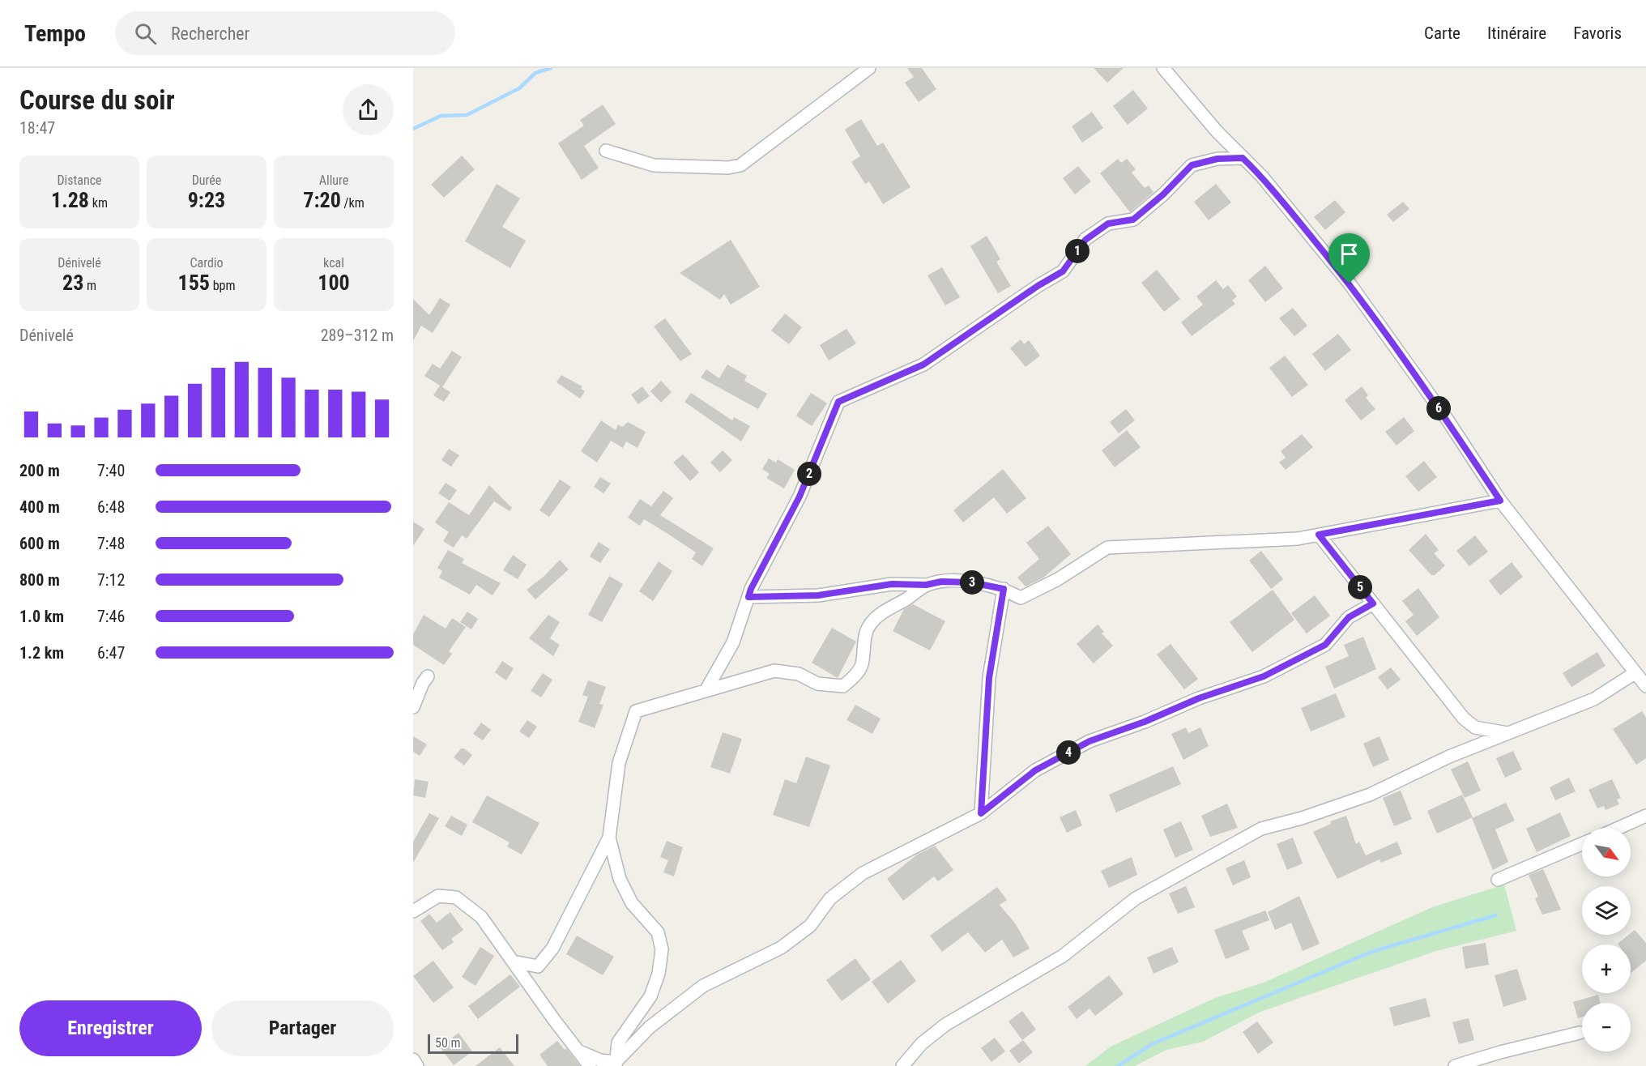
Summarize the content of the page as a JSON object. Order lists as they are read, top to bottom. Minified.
{"scale_bar":"50 m","north":"bottom right","page":{"header":"Tempo","search":"Rechercher","nav":["Carte","Itinéraire","Favoris"],"heading":["Course du soir","18:47"],"stats":[["Distance","1.28 km"],["Durée","9:23"],["Allure","7:20 /km"],["Dénivelé","23 m"],["Cardio","155 bpm"],["kcal","100"]],"pins":["1","6","2","3","5","4"],"chart":["Dénivelé","289–312 m"],"list":[{"name":"200 m","note":"7:40"},{"name":"400 m","note":"6:48"},{"name":"600 m","note":"7:48"},{"name":"800 m","note":"7:12"},{"name":"1.0 km","note":"7:46"},{"name":"1.2 km","note":"6:47"}],"map_buttons":["+","−"],"buttons":["Enregistrer","Partager"],"scale":"50 m"}}
